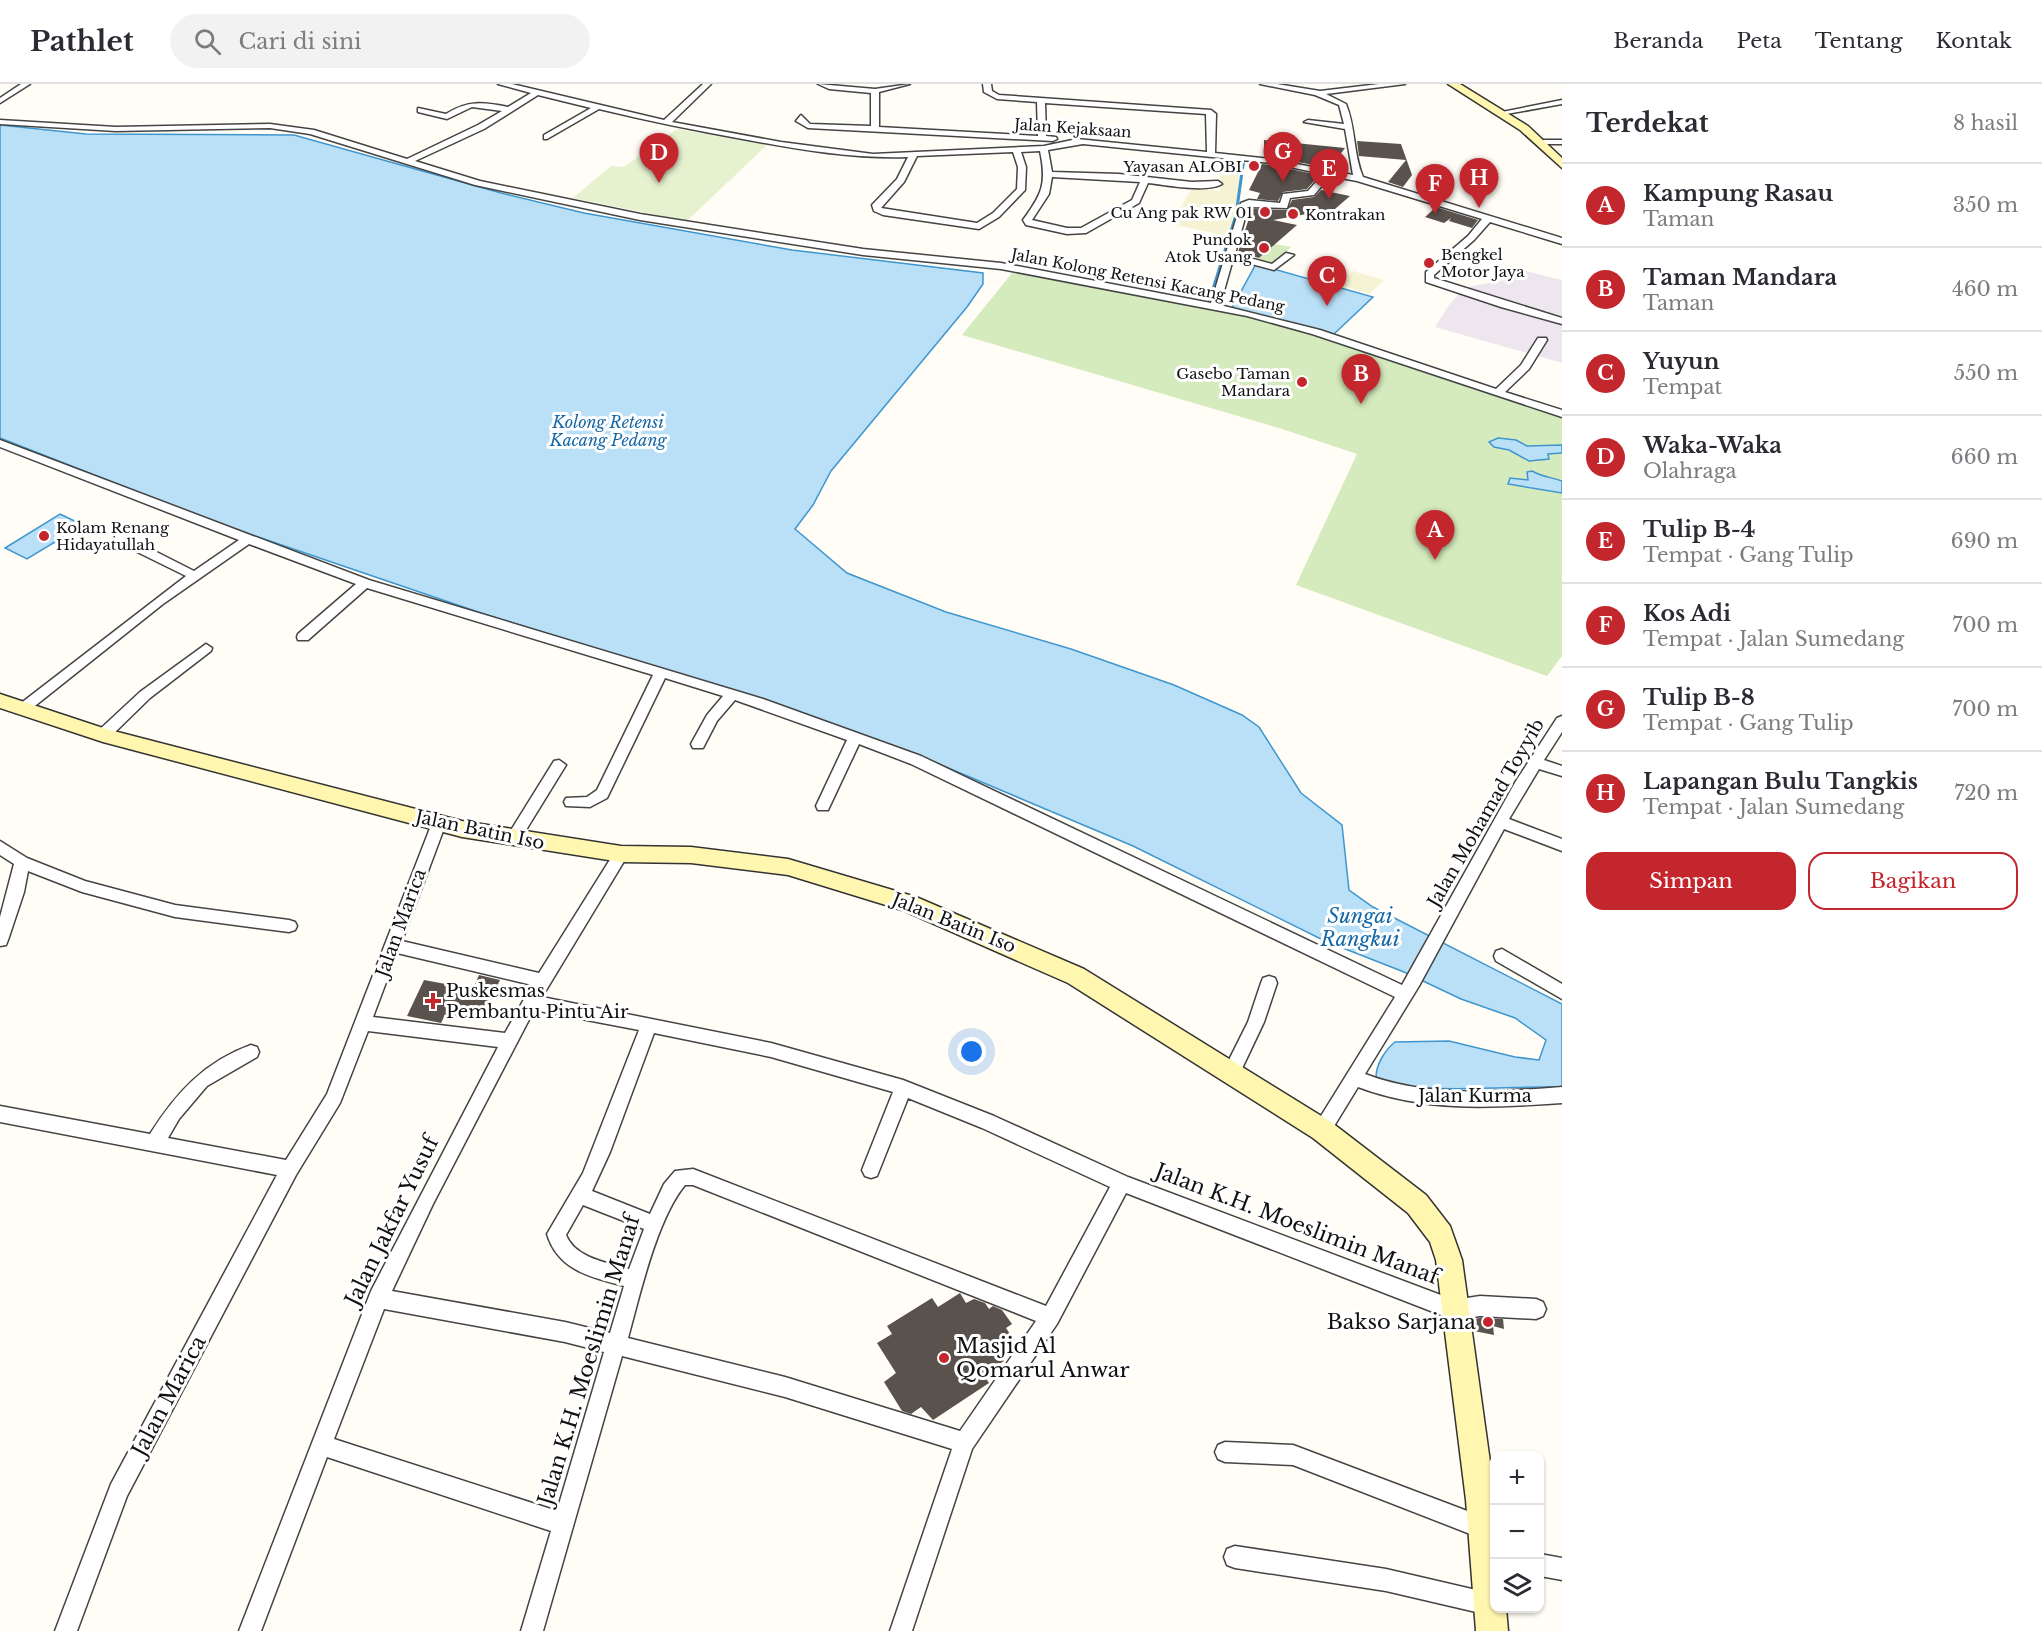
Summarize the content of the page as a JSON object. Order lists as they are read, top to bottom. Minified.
{"streets":{"street":["Jalan Kejaksaan","Jalan Kolong Retensi Kacang Pedang","Jalan Mohamad Toyyib","Jalan Batin Iso","Jalan Marica","Jalan Kurma","Jalan Jakfar Yusuf","Jalan K.H. Moeslimin Manaf"]},"crossings":[["Jalan Batin Iso","Jalan Marica"],["Jalan Batin Iso","Jalan Jakfar Yusuf"],["Jalan Batin Iso","Jalan K.H. Moeslimin Manaf"],["Jalan Jakfar Yusuf","Jalan K.H. Moeslimin Manaf"]],"water":["Kolong Retensi Kacang Pedang","Sungai Rangkui"],"places":{"other":["Yayasan ALOBI","Cu Ang pak RW 01","Kontrakan","Pundok Atok Usang","Bengkel Motor Jaya","Gasebo Taman Mandara","Kolam Renang Hidayatullah","Bakso Sarjana","Masjid Al Qomarul Anwar"],"health":["Puskesmas Pembantu Pintu Air"]},"page":{"header":"Pathlet","search":"Cari di sini","nav":["Beranda","Peta","Tentang","Kontak"],"heading":["Terdekat","8 hasil"],"pins":["G","D","E","H","F","C","B","A"],"list":[{"mark":"A","name":"Kampung Rasau","note":"Taman","value":"350 m"},{"mark":"B","name":"Taman Mandara","note":"Taman","value":"460 m"},{"mark":"C","name":"Yuyun","note":"Tempat","value":"550 m"},{"mark":"D","name":"Waka-Waka","note":"Olahraga","value":"660 m"},{"mark":"E","name":"Tulip B-4","note":"Tempat · Gang Tulip","value":"690 m"},{"mark":"F","name":"Kos Adi","note":"Tempat · Jalan Sumedang","value":"700 m"},{"mark":"G","name":"Tulip B-8","note":"Tempat · Gang Tulip","value":"700 m"},{"mark":"H","name":"Lapangan Bulu Tangkis","note":"Tempat · Jalan Sumedang","value":"720 m"}],"buttons":["Simpan","Bagikan"],"map_buttons":["+","−"]}}
